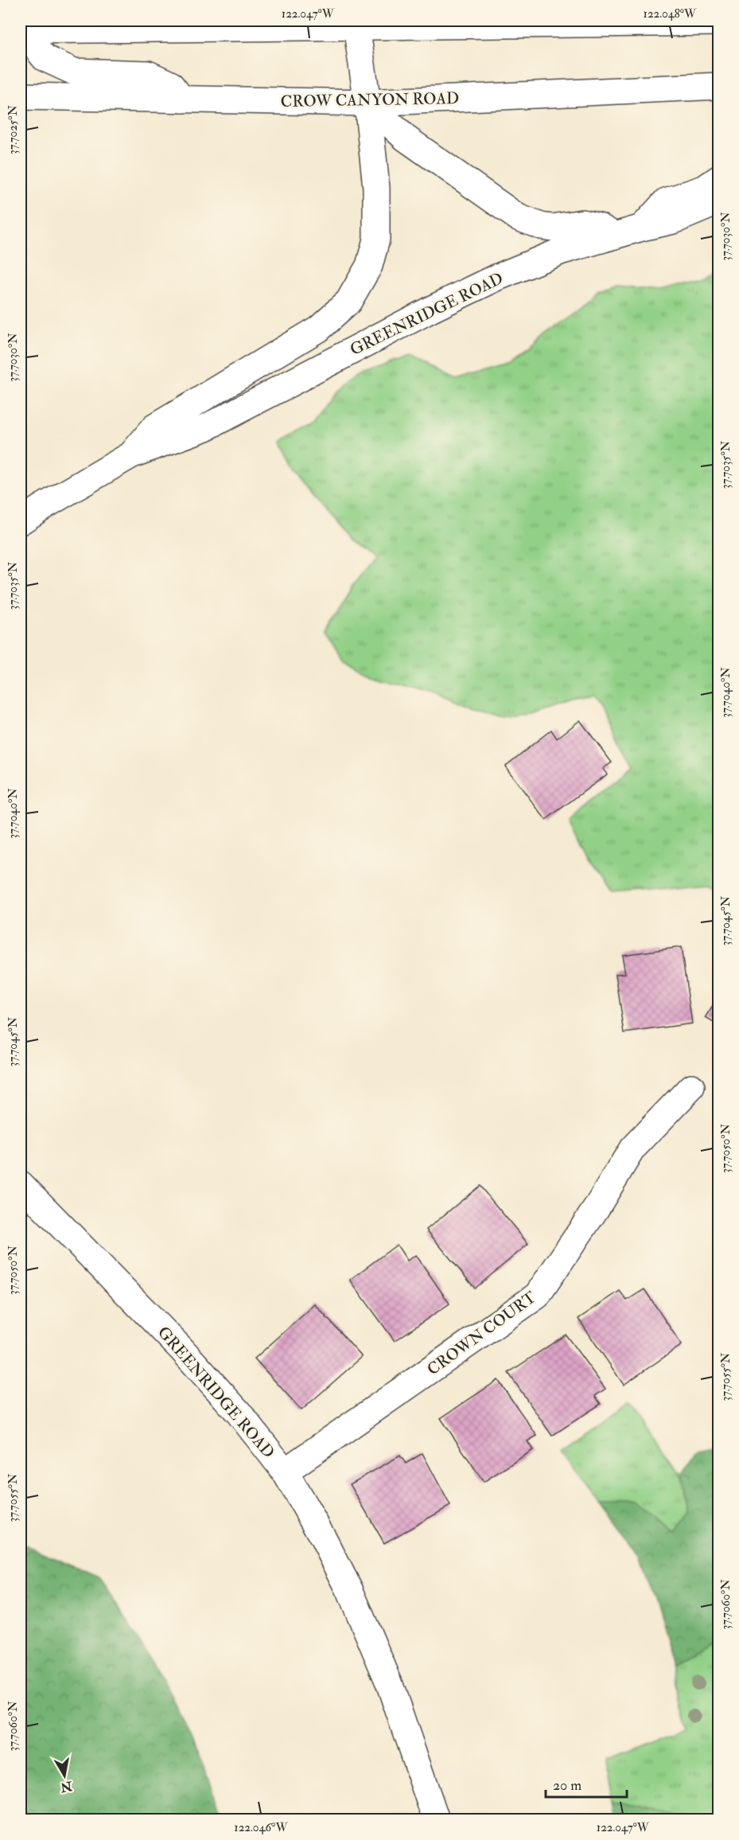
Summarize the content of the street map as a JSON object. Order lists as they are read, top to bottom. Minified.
{"streets":{"street":["CROW CANYON ROAD","GREENRIDGE ROAD","CROWN COURT"]},"crossings":[["CROW CANYON ROAD","GREENRIDGE ROAD"],["GREENRIDGE ROAD","CROWN COURT"]],"scale_bar":"20 m","north":"bottom","coordinates":["122.047°W","122.048°W","37.7025°N","37.7030°N","37.7035°N","37.7040°N","37.7045°N","37.7050°N","37.7055°N","37.7060°N","122.046°W"]}
